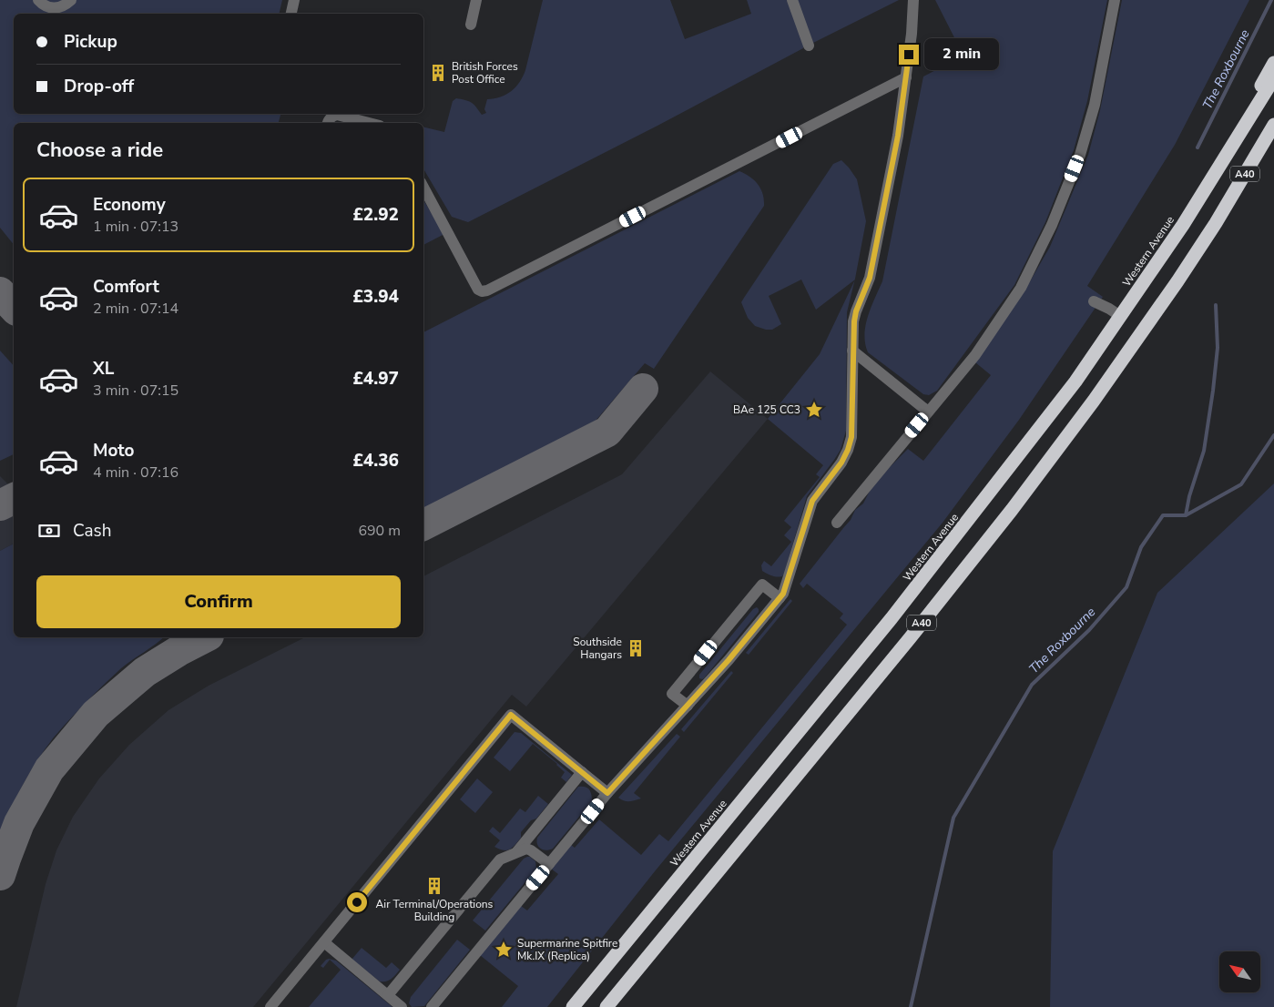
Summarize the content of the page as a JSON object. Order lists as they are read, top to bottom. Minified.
{"streets":{"highway":["A40","Western Avenue"]},"water":["The Roxbourne"],"places":{"building":["British Forces Post Office","Southside Hangars","Air Terminal/Operations Building"],"place":["BAe 125 CC3","Supermarine Spitfire Mk.IX (Replica)"]},"north":"top left","page":{"banner":["Pickup","Drop-off"],"bubble":"2 min","heading":"Choose a ride","list":[{"name":"Economy","note":"1 min · 07:13","value":"£2.92"},{"name":"Comfort","note":"2 min · 07:14","value":"£3.94"},{"name":"XL","note":"3 min · 07:15","value":"£4.97"},{"name":"Moto","note":"4 min · 07:16","value":"£4.36"}],"pay":["Cash","690 m"],"buttons":"Confirm"}}
